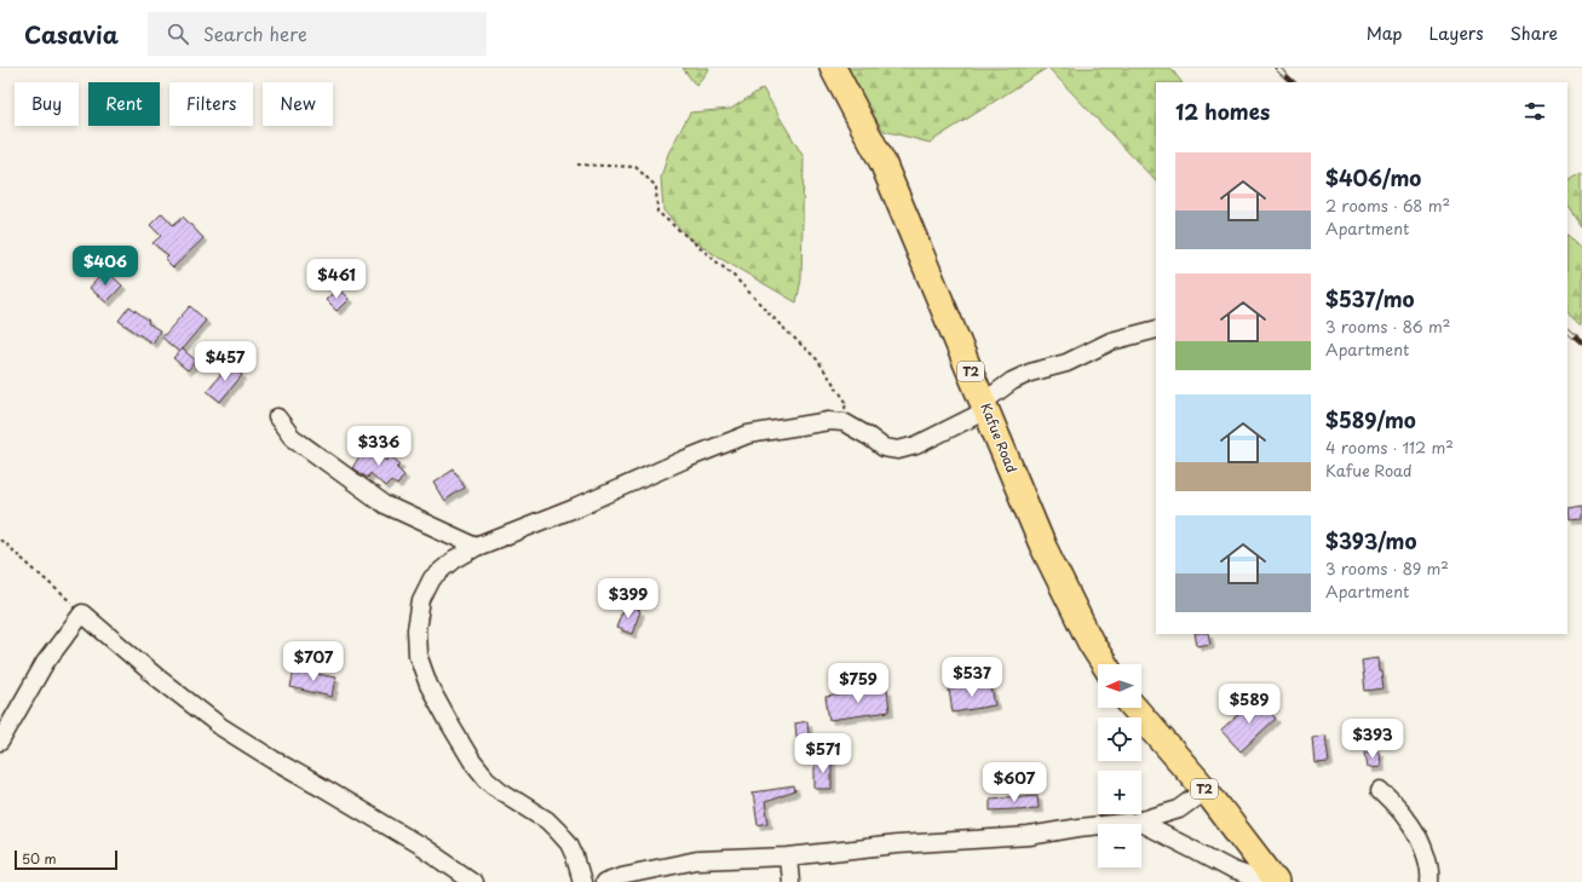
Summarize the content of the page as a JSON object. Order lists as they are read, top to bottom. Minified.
{"streets":{"highway":["T2","Kafue Road"]},"scale_bar":"50 m","north":"left","page":{"header":"Casavia","search":"Search here","nav":["Map","Layers","Share"],"chip":["Buy","Rent","Filters","New"],"heading":"12 homes","list":[{"name":"$406/mo","note":"2 rooms · 68 m² · Apartment"},{"name":"$537/mo","note":"3 rooms · 86 m² · Apartment"},{"name":"$589/mo","note":"4 rooms · 112 m² · Kafue Road"},{"name":"$393/mo","note":"3 rooms · 89 m² · Apartment"}],"price":["$406","$461","$457","$336","$399","$707","$537","$759","$589","$393","$571","$607"],"map_buttons":["+","−"],"scale":"50 m"}}
